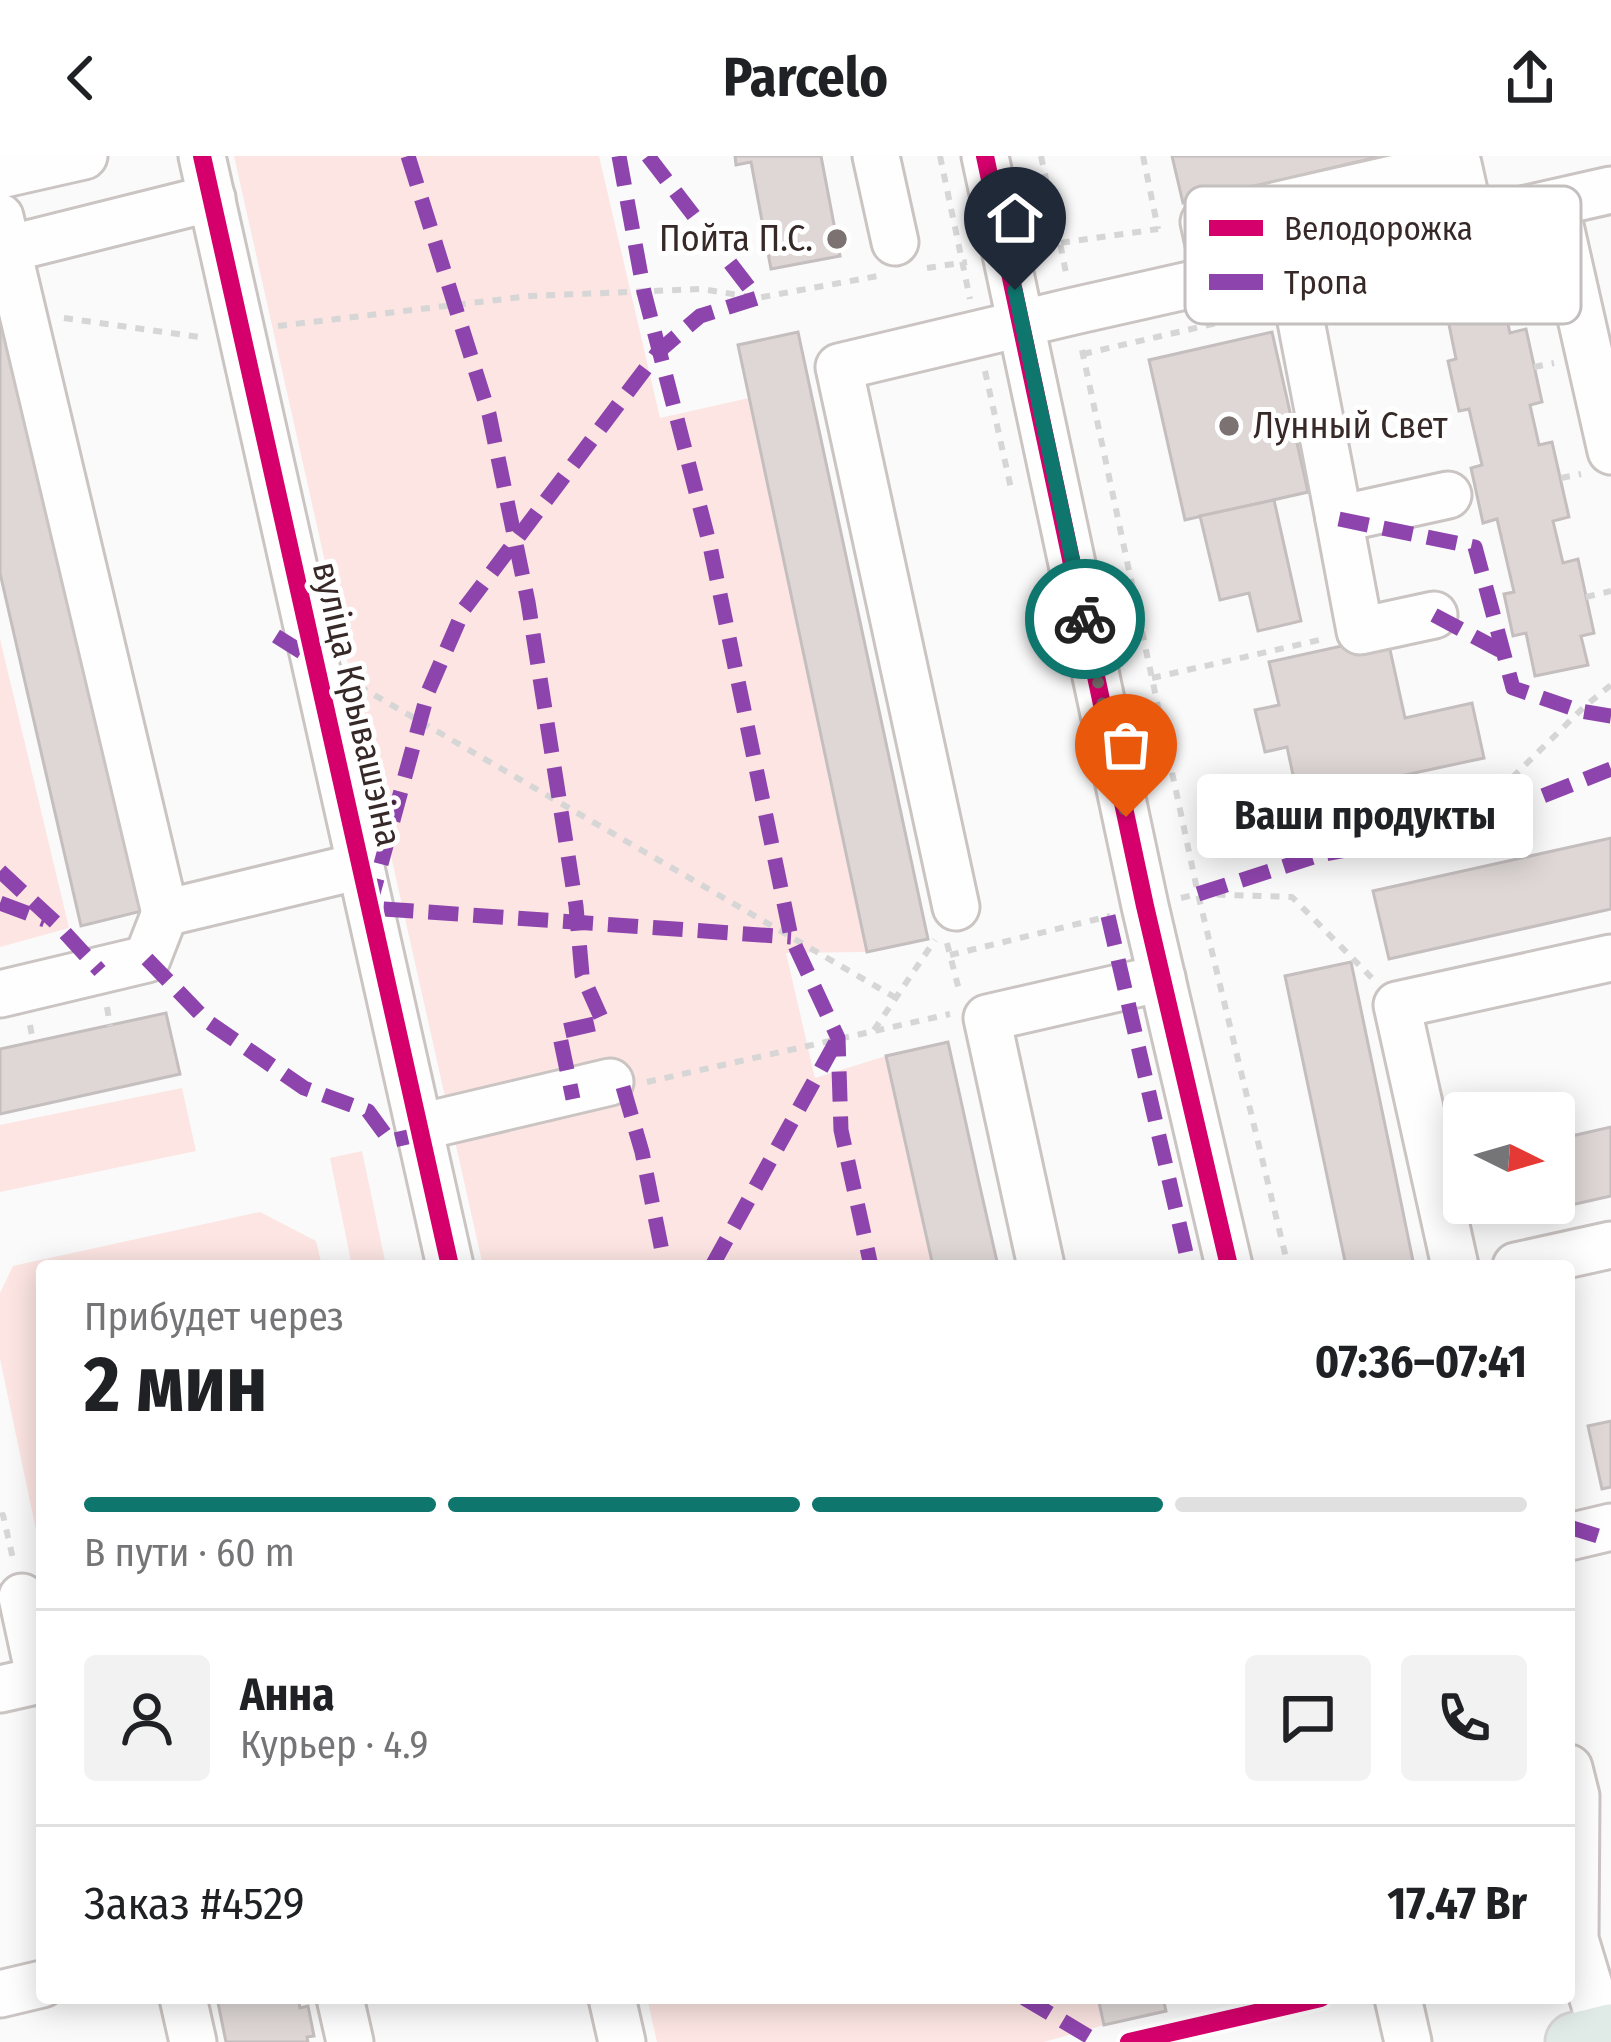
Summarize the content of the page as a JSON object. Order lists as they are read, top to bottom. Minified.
{"streets":{"street":["вуліца Крывашэіна"]},"places":["Пойта П.С.","Лунный Свет","Ваши продукты"],"legend":["Велодорожка","Тропа"],"north":"right","page":{"header":"Parcelo","bubble":"Ваши продукты","heading":["2 мин","Прибудет через","07:36–07:41"],"panel":["Анна","Курьер · 4.9","Заказ #4529","17.47 Br"],"bar":"В пути · 60 m"}}
